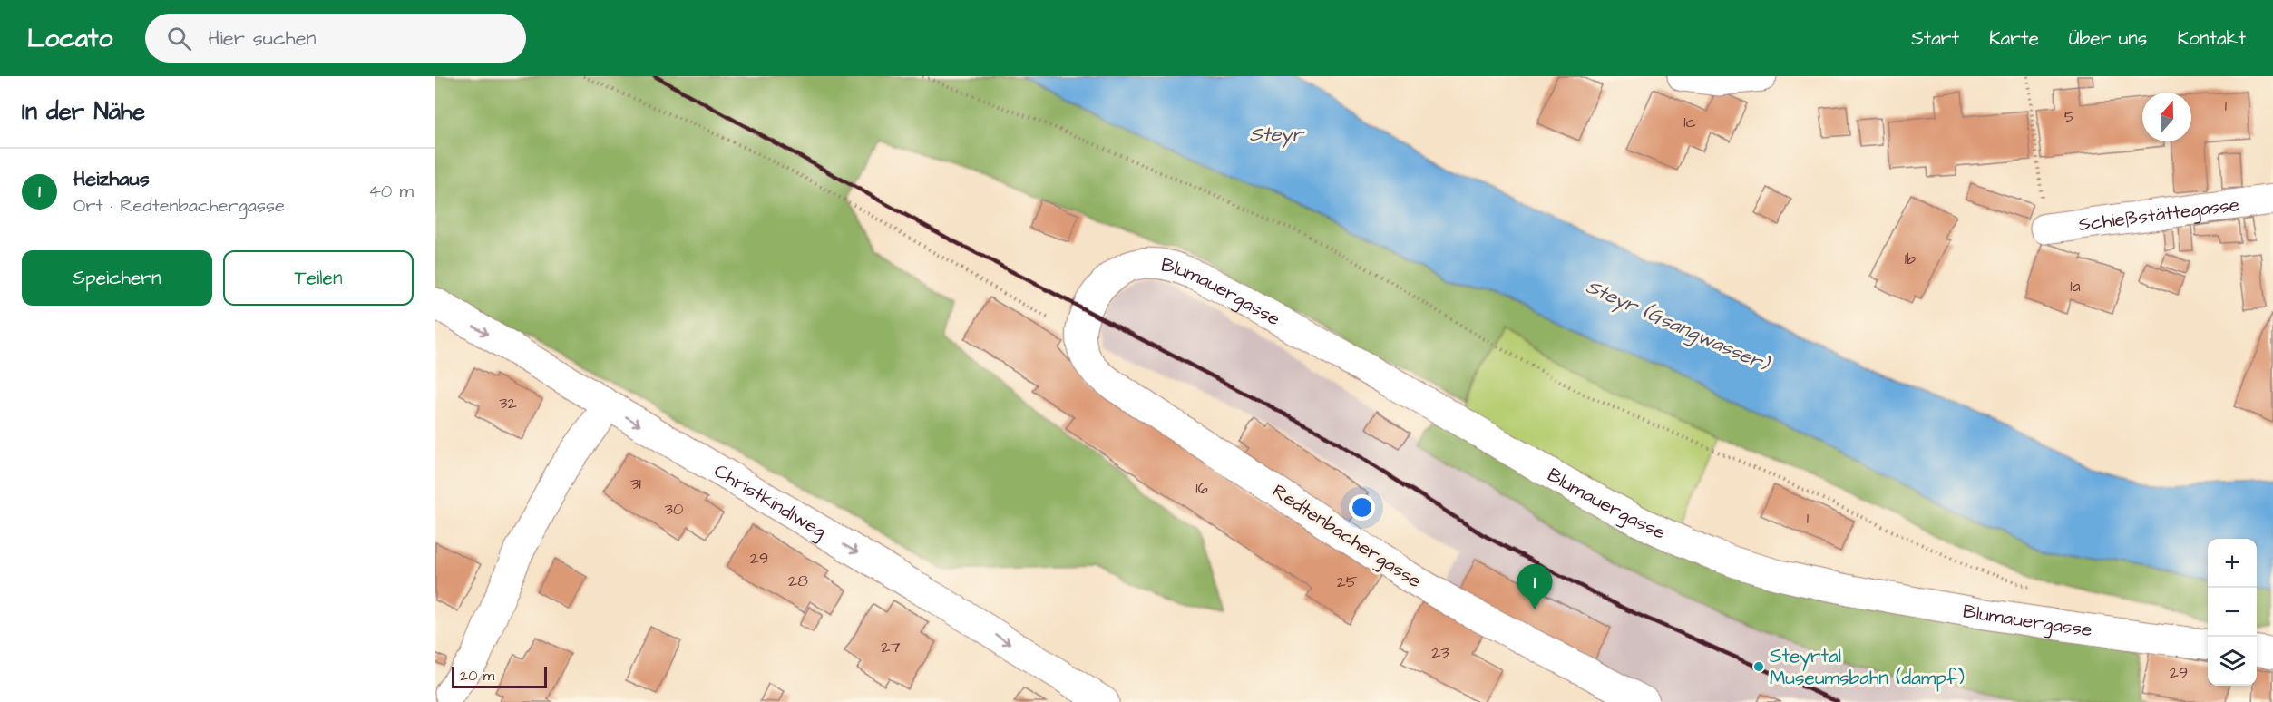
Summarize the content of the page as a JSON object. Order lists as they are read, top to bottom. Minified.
{"streets":{"street":["Schießstättegasse","Blumauergasse","Christkindlweg","Redtenbachergasse"]},"crossings":[["Blumauergasse","Redtenbachergasse"]],"one_way":["Christkindlweg"],"water":["Steyr","Steyr (Gsangwasser)"],"places":["Steyrtal Museumsbahn (dampf)"],"house_numbers":["1","5","1c","1b","1a","32","31","16","30","1","29","28","25","27","23","29"],"scale_bar":"20 m","north":"top","page":{"header":"Locato","search":"Hier suchen","nav":["Start","Karte","Über uns","Kontakt"],"heading":"In der Nähe","list":[{"mark":"1","name":"Heizhaus","note":"Ort · Redtenbachergasse","value":"40 m"}],"buttons":["Speichern","Teilen"],"map_buttons":["+","−"],"pins":"1","scale":"20 m"}}
